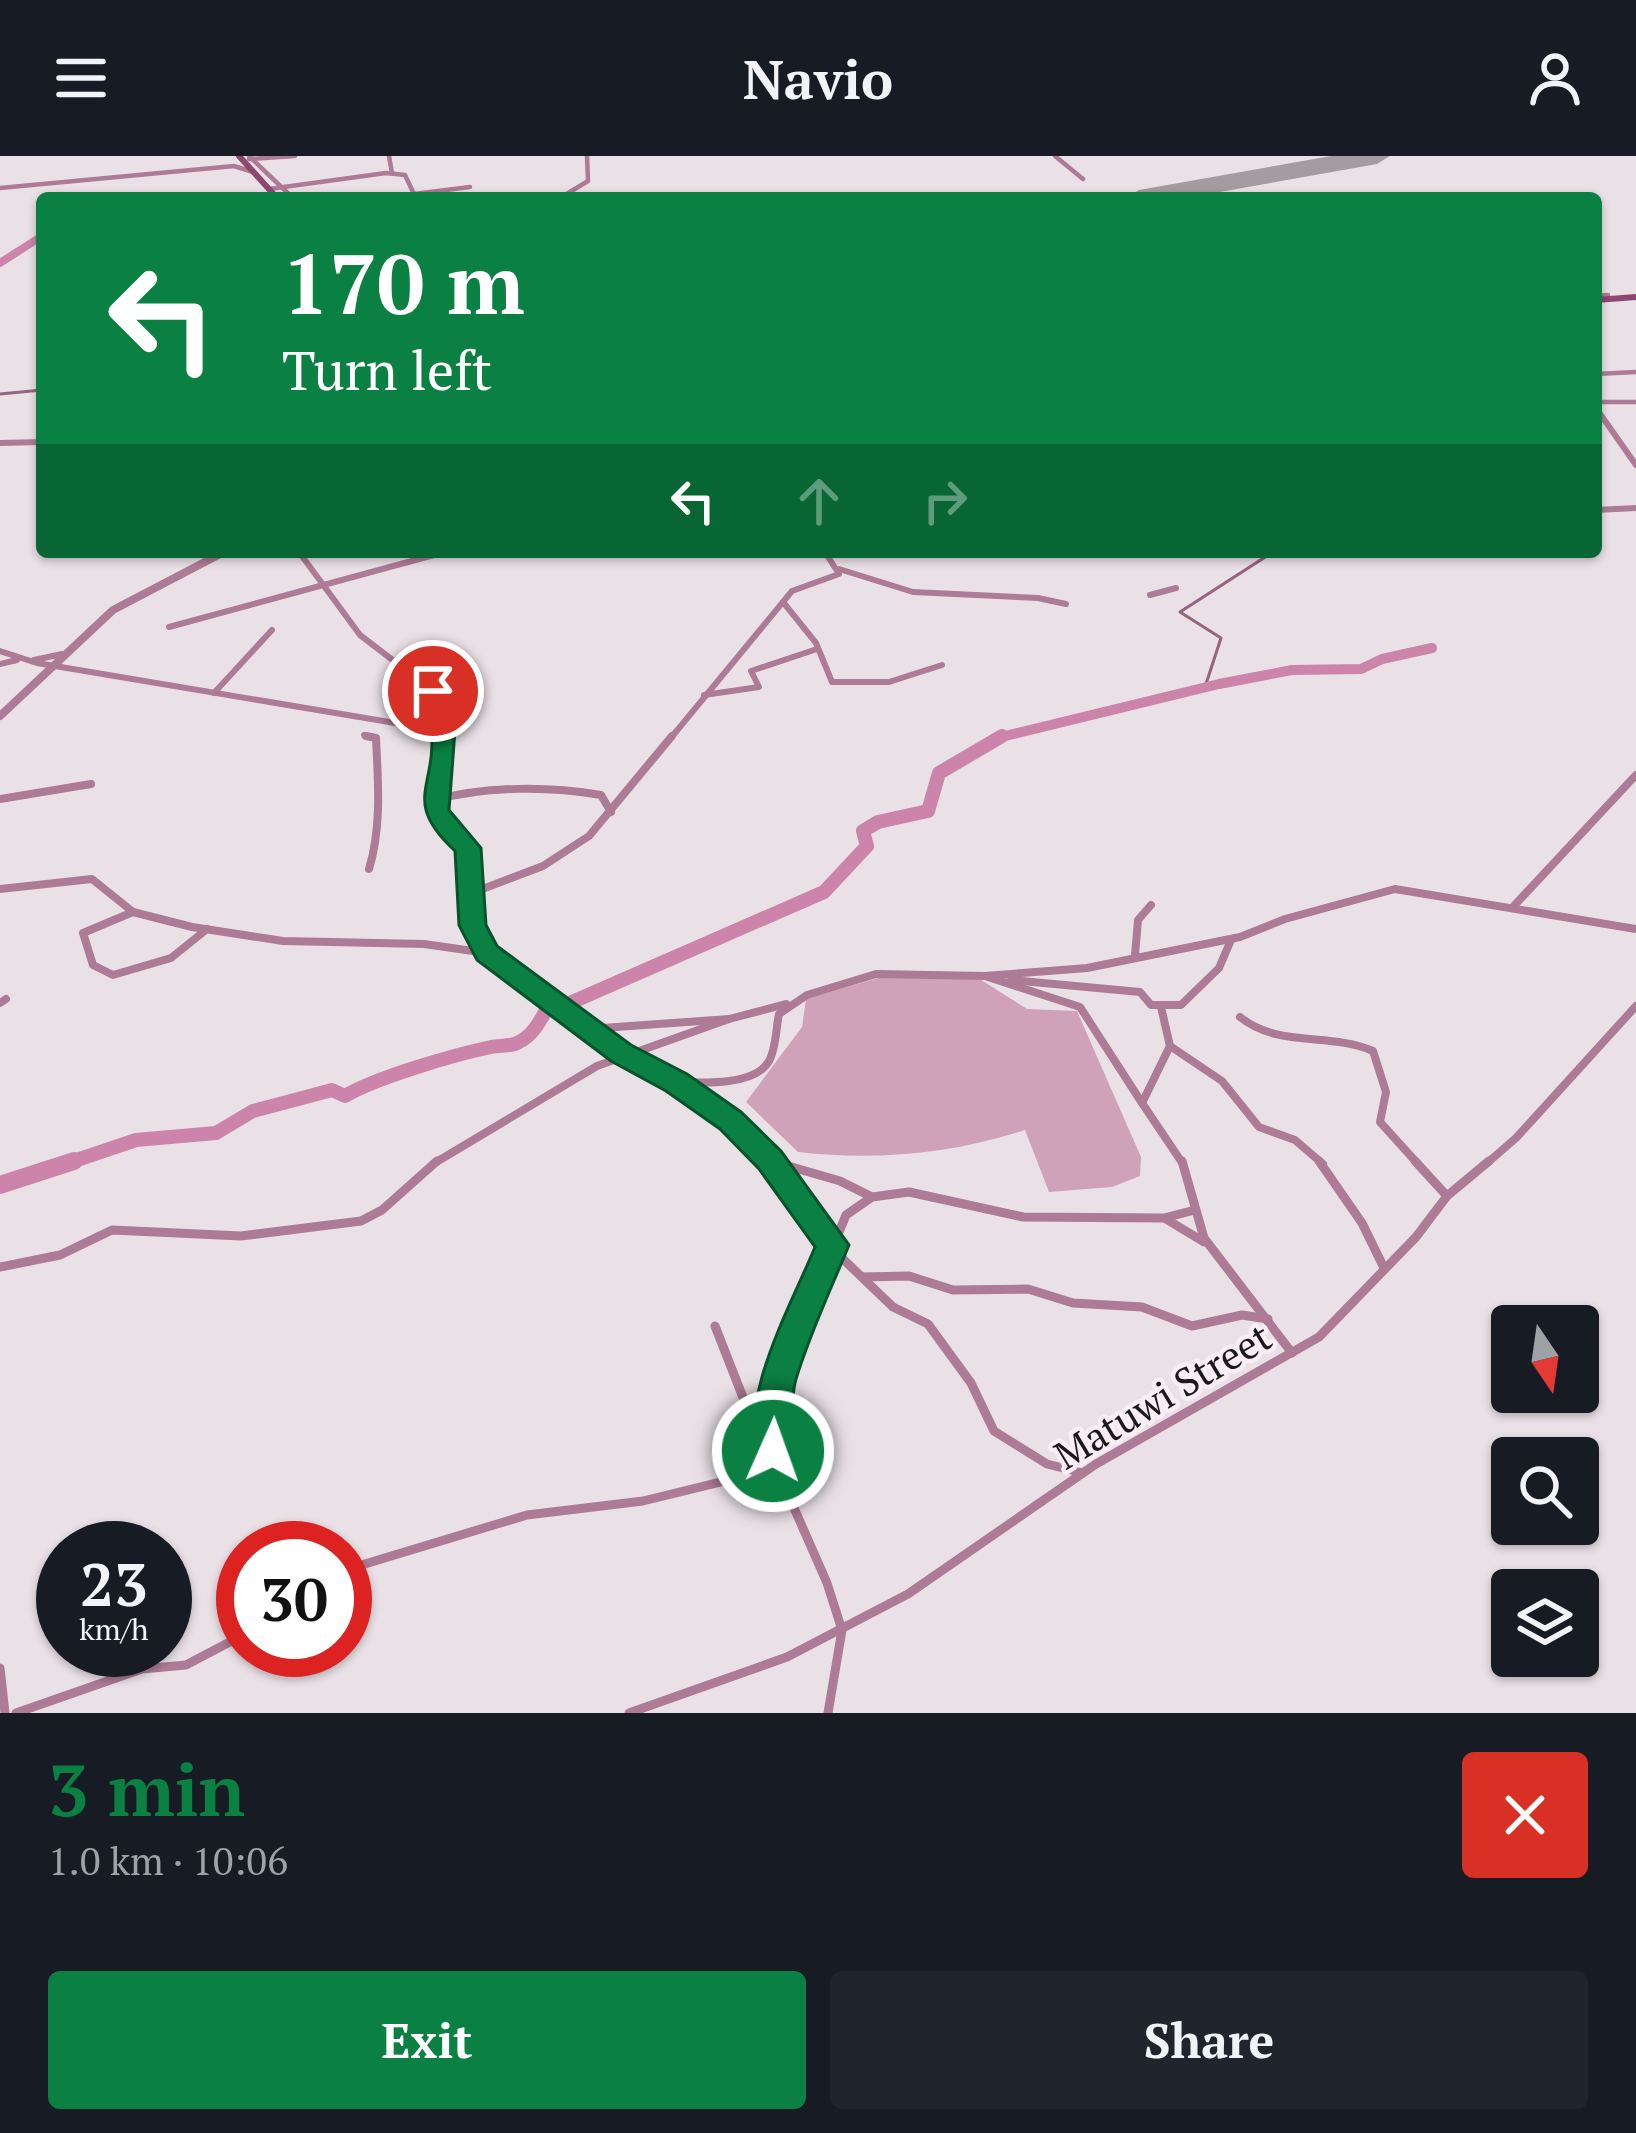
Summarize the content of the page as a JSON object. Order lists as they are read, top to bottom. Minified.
{"streets":{"street":["Matuwi Street"]},"north":"bottom","page":{"header":"Navio","turn":["170 m","Turn left"],"speed":"23 km/h","limit":"30","heading":["3 min","1.0 km · 10:06"],"buttons":["Exit","Share"]}}
